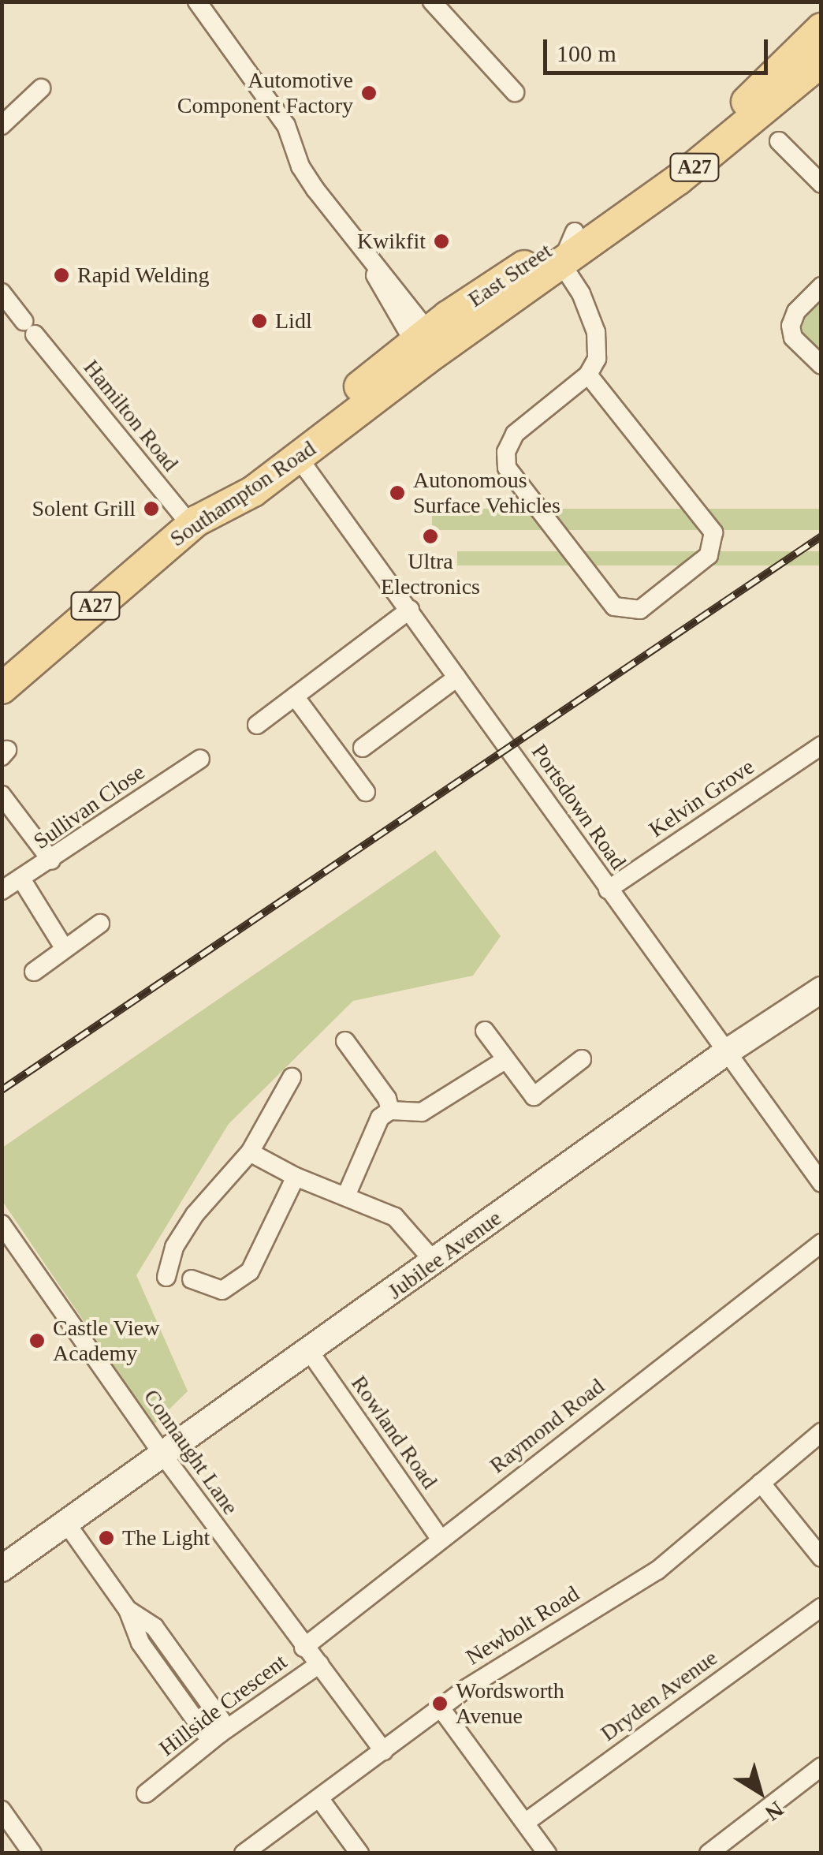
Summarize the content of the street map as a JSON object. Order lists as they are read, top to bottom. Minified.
{"streets":{"main road":["A27","East Street","Southampton Road"],"street":["Hamilton Road","Kelvin Grove","Sullivan Close","Portsdown Road","Jubilee Avenue","Raymond Road","Rowland Road","Connaught Lane","Newbolt Road","Dryden Avenue","Hillside Crescent"]},"crossings":[["East Street","Hamilton Road"],["East Street","Southampton Road"],["Hamilton Road","Southampton Road"],["Southampton Road","Portsdown Road"],["Kelvin Grove","Portsdown Road"],["Portsdown Road","Jubilee Avenue"],["Jubilee Avenue","Rowland Road"],["Jubilee Avenue","Connaught Lane"],["Raymond Road","Rowland Road"],["Raymond Road","Connaught Lane"],["Connaught Lane","Hillside Crescent"],["Newbolt Road","Hillside Crescent"]],"places":["Automotive Component Factory","Kwikfit","Rapid Welding","Lidl","Autonomous Surface Vehicles","Solent Grill","Ultra Electronics","Castle View Academy","The Light","Wordsworth Avenue"],"scale_bar":"100 m","north":"bottom right"}
